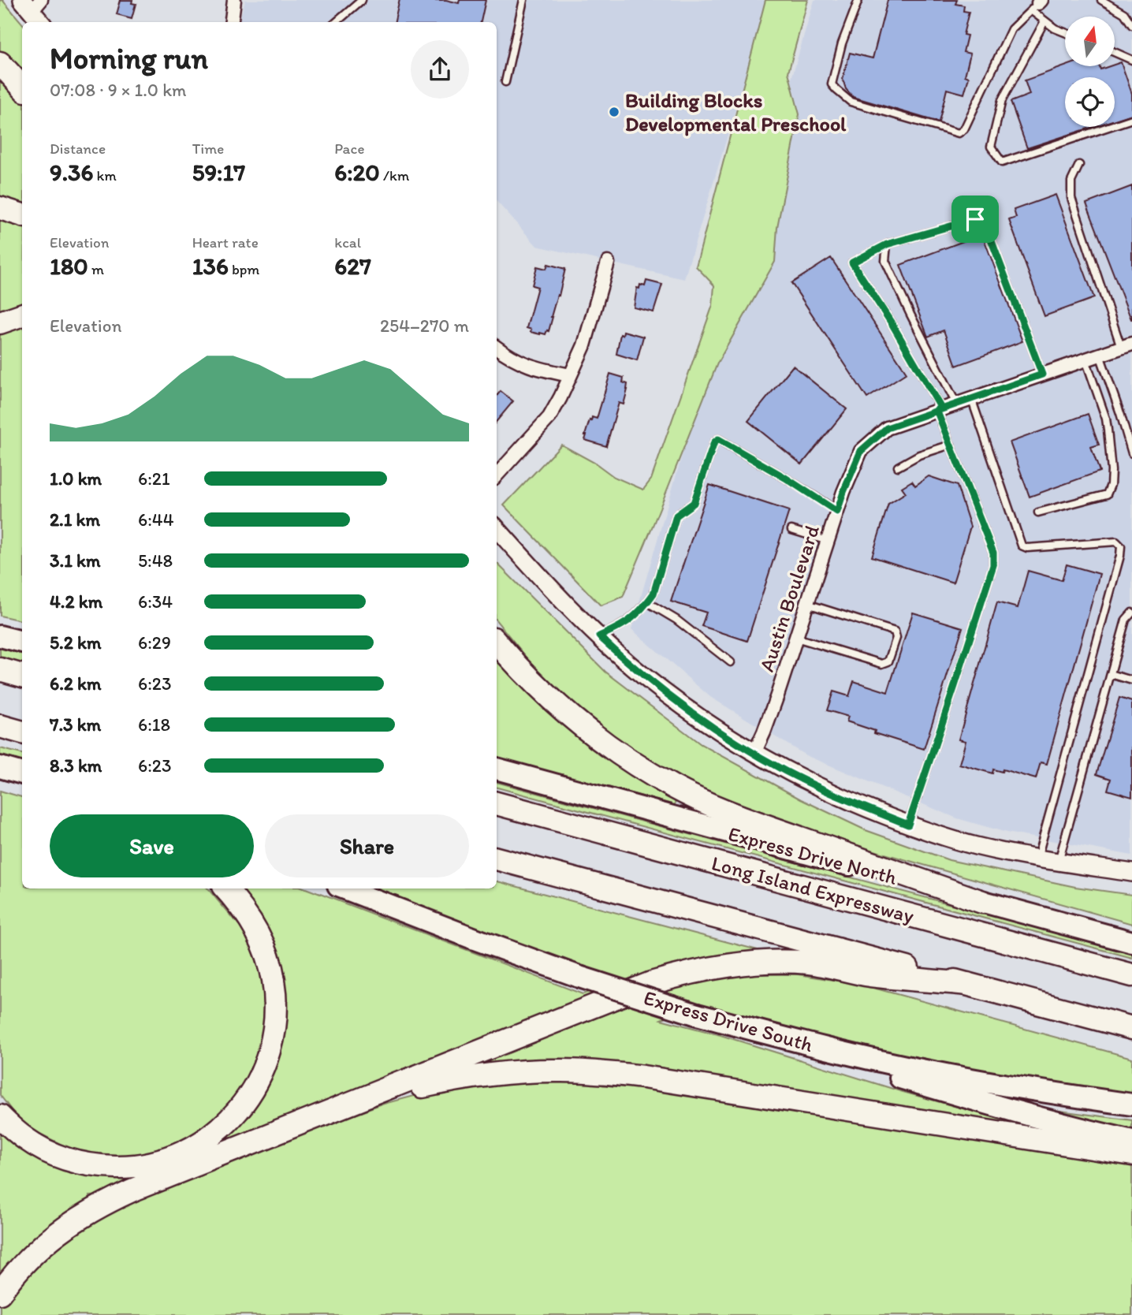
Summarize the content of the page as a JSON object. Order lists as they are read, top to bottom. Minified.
{"streets":{"highway":["Express Drive North","Long Island Expressway","Express Drive South"],"street":["Austin Boulevard"]},"places":["Building Blocks Developmental Preschool"],"north":"top","page":{"heading":["Morning run","07:08 · 9 × 1.0 km"],"stats":[["Distance","9.36 km"],["Time","59:17"],["Pace","6:20 /km"],["Elevation","180 m"],["Heart rate","136 bpm"],["kcal","627"]],"chart":["Elevation","254–270 m"],"list":[{"name":"1.0 km","note":"6:21"},{"name":"2.1 km","note":"6:44"},{"name":"3.1 km","note":"5:48"},{"name":"4.2 km","note":"6:34"},{"name":"5.2 km","note":"6:29"},{"name":"6.2 km","note":"6:23"},{"name":"7.3 km","note":"6:18"},{"name":"8.3 km","note":"6:23"}],"buttons":["Save","Share"]}}
